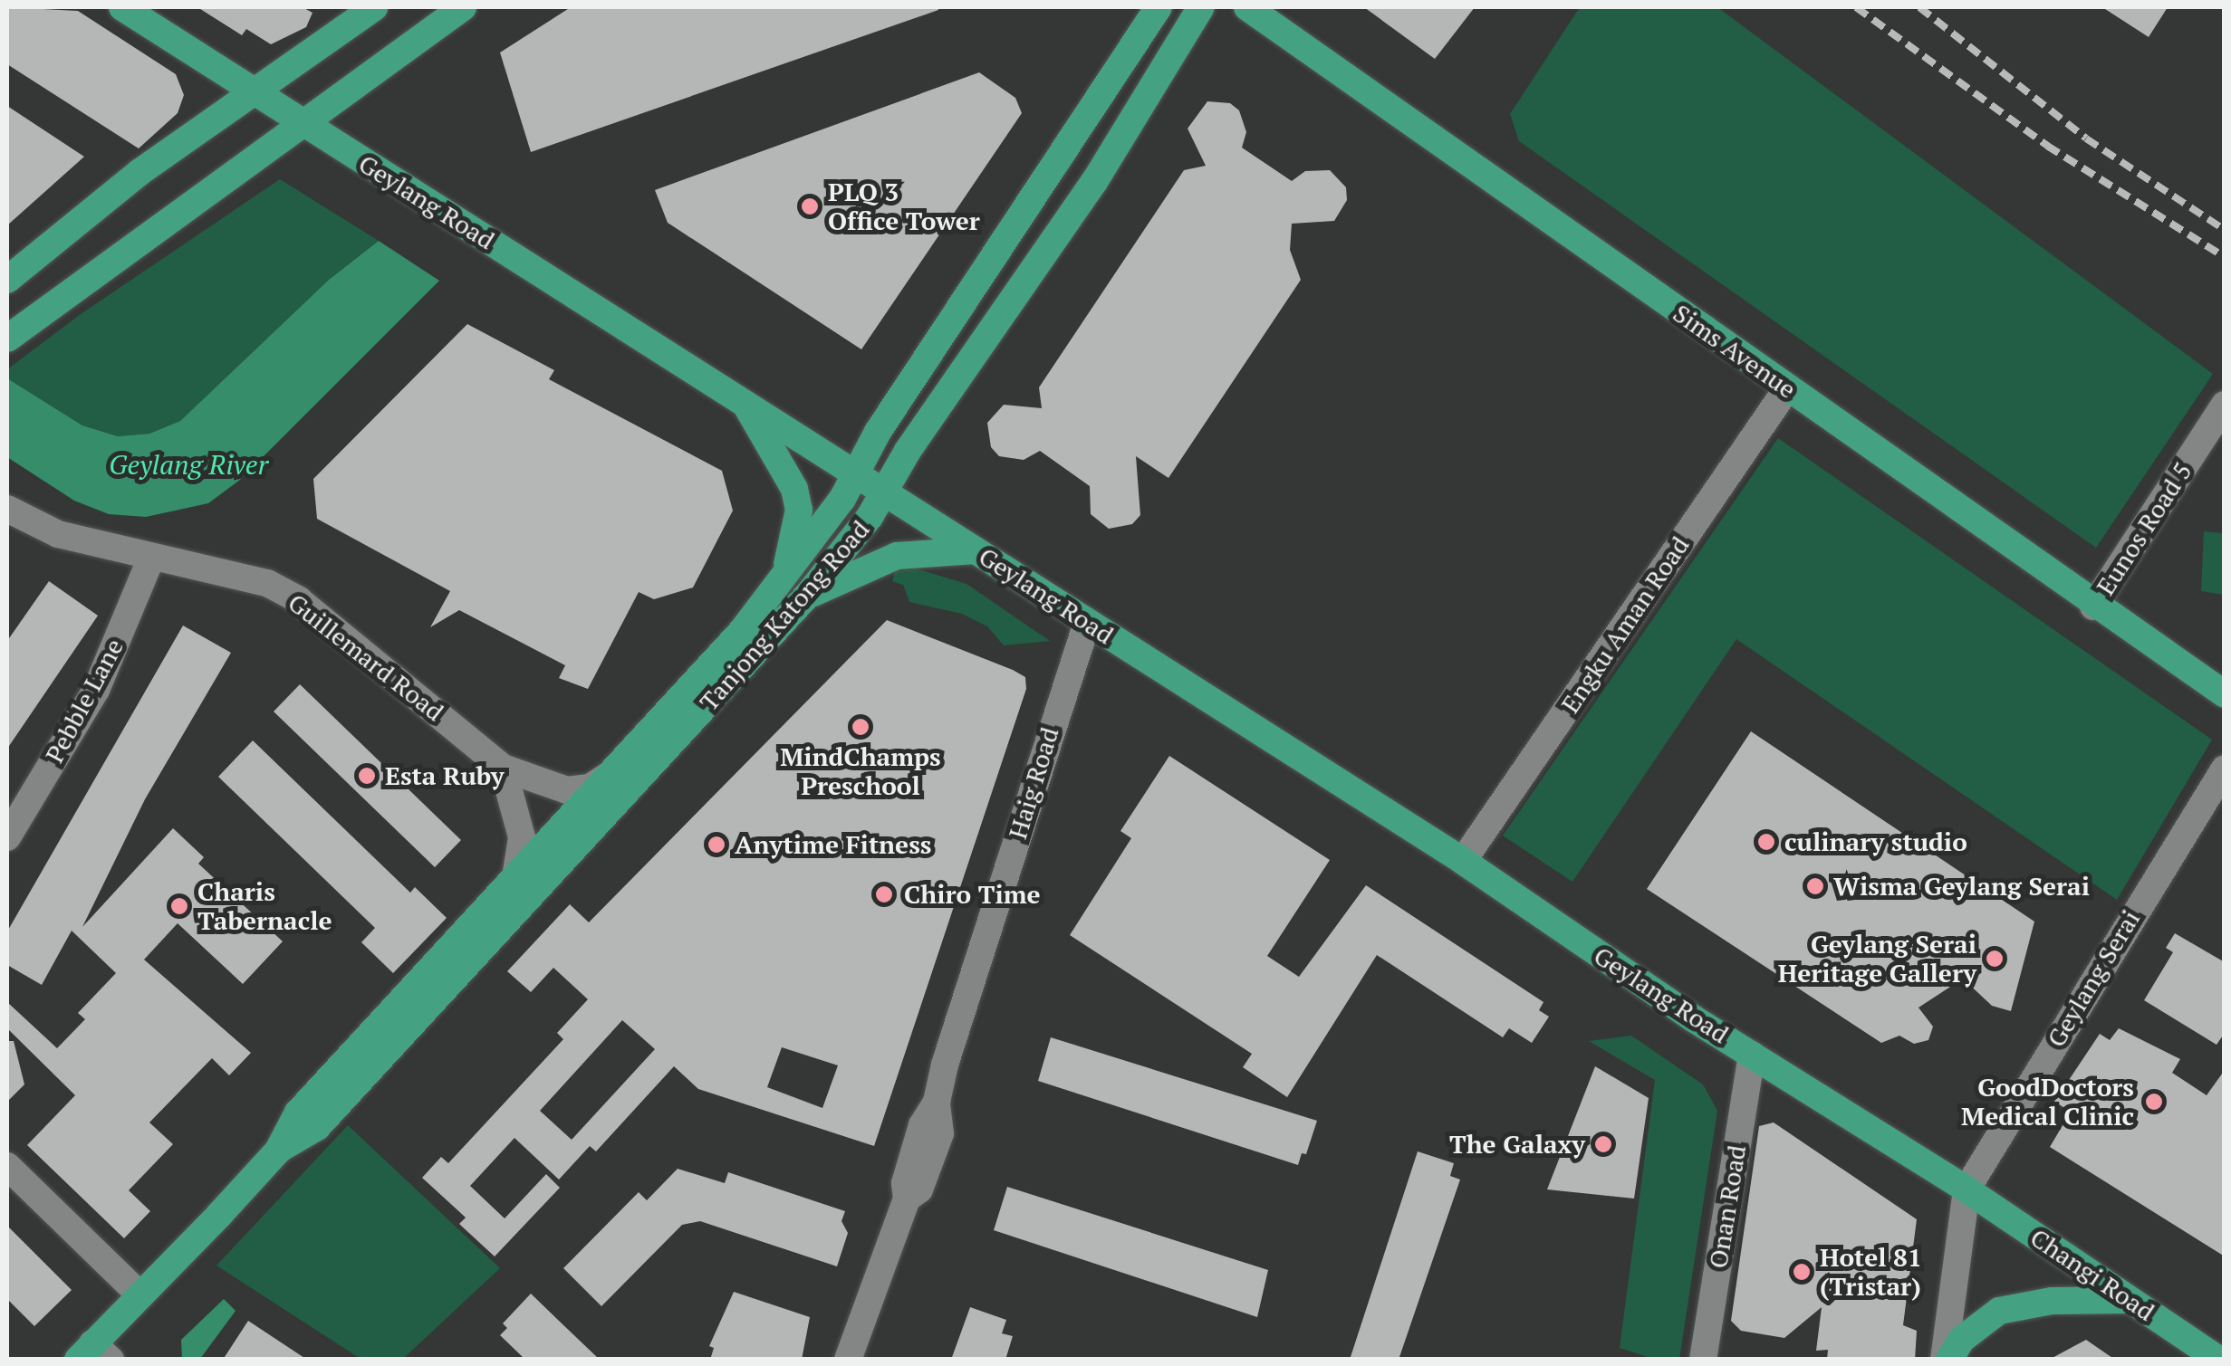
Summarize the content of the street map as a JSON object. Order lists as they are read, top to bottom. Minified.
{"streets":{"main road":["Geylang Road","Sims Avenue","Tanjong Katong Road","Changi Road"],"street":["Eunos Road 5","Engku Aman Road","Guillemard Road","Pebble Lane","Haig Road","Geylang Serai","Onan Road"]},"crossings":[["Geylang Road","Tanjong Katong Road"],["Geylang Road","Engku Aman Road"],["Geylang Road","Haig Road"],["Geylang Road","Geylang Serai"],["Geylang Road","Onan Road"],["Geylang Road","Changi Road"],["Sims Avenue","Eunos Road 5"],["Sims Avenue","Engku Aman Road"],["Tanjong Katong Road","Guillemard Road"],["Guillemard Road","Pebble Lane"],["Geylang Serai","Changi Road"]],"water":["Geylang River"],"places":["PLQ 3 Office Tower","MindChamps Preschool","Esta Ruby","culinary studio","Anytime Fitness","Wisma Geylang Serai","Chiro Time","Charis Tabernacle","Geylang Serai Heritage Gallery","GoodDoctors Medical Clinic","The Galaxy","Hotel 81 (Tristar)"]}
